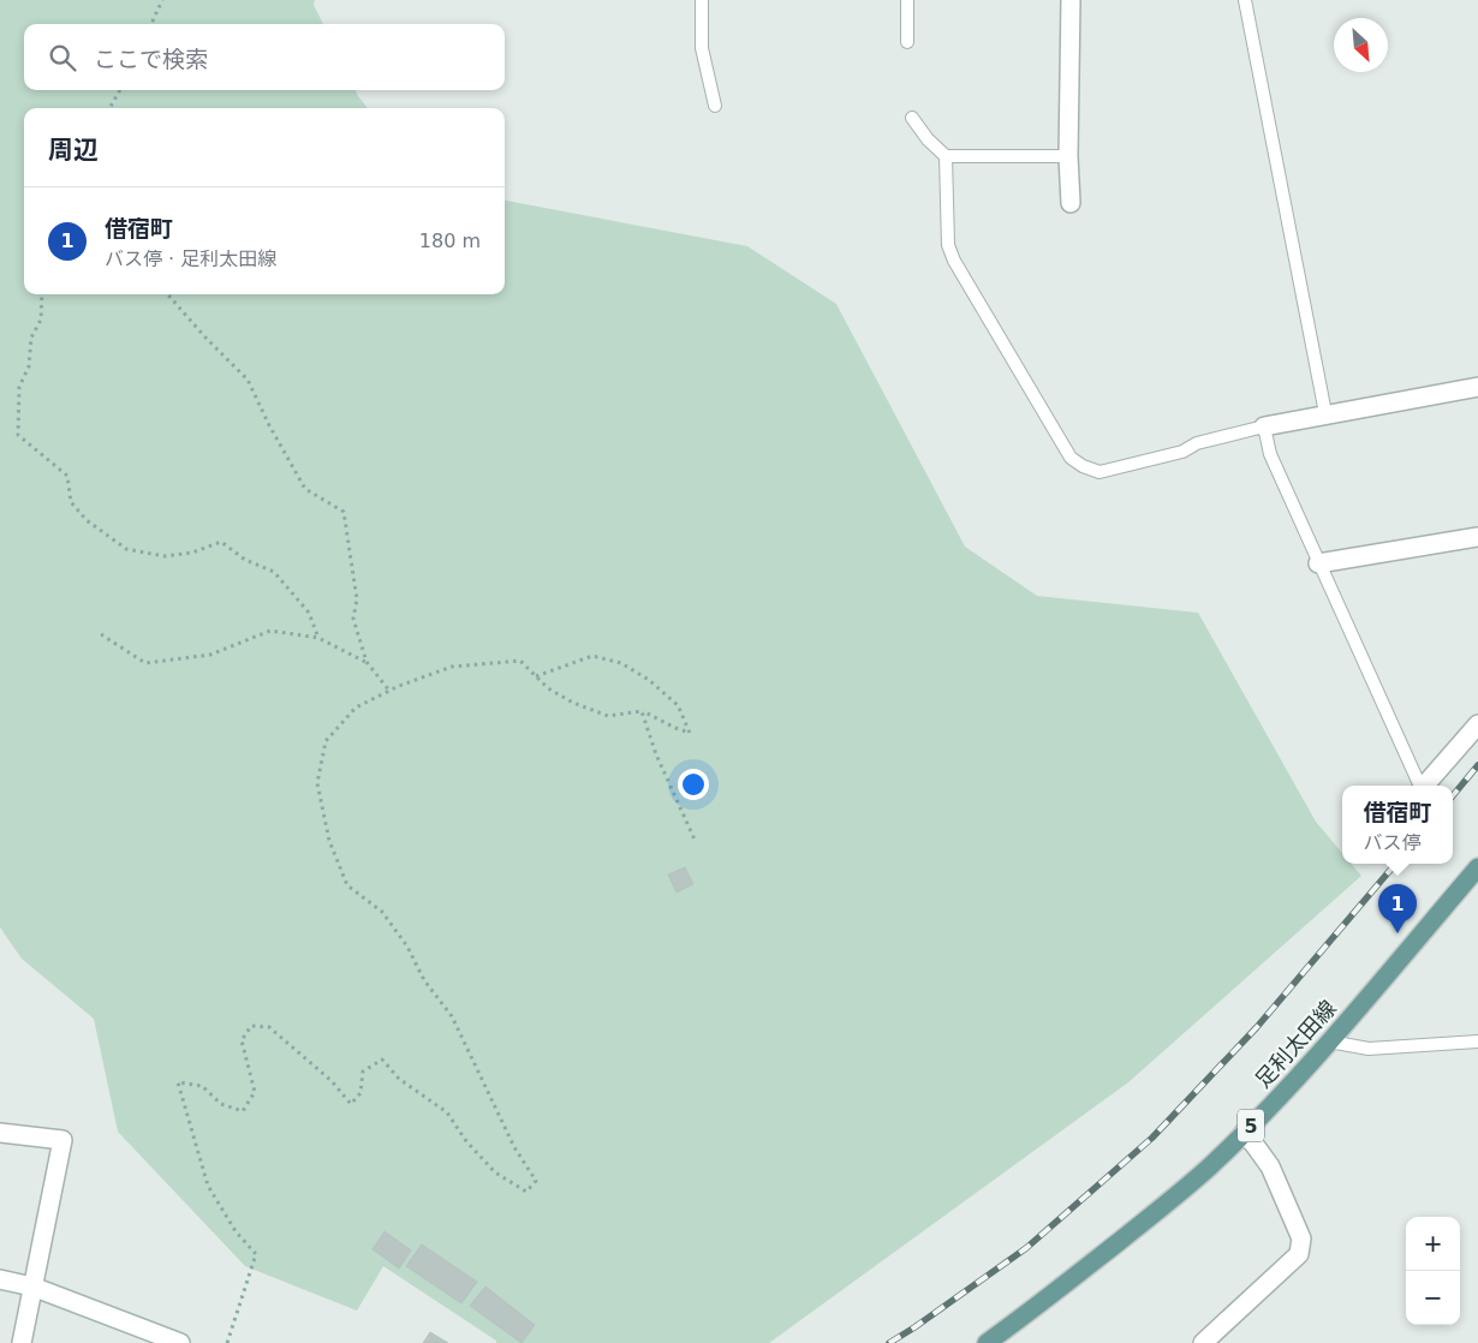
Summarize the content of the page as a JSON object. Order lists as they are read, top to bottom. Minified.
{"streets":{"main road":["足利太田線","5"]},"north":"bottom right","page":{"search":"ここで検索","heading":"周辺","list":[{"mark":"1","name":"借宿町","note":"バス停 · 足利太田線","value":"180 m"}],"popup":["借宿町","バス停"],"pins":"1","map_buttons":["+","−"]}}
